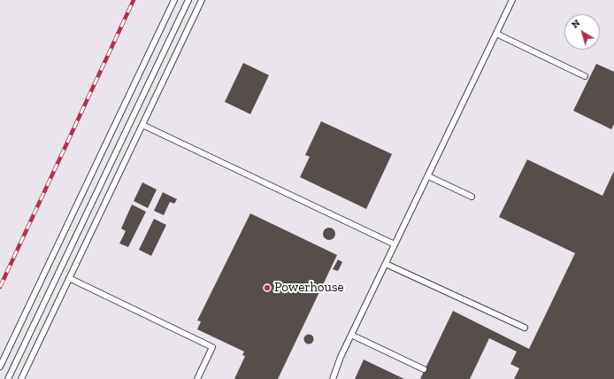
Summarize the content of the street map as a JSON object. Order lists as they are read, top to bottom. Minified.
{"places":["Powerhouse"],"north":"top left"}
